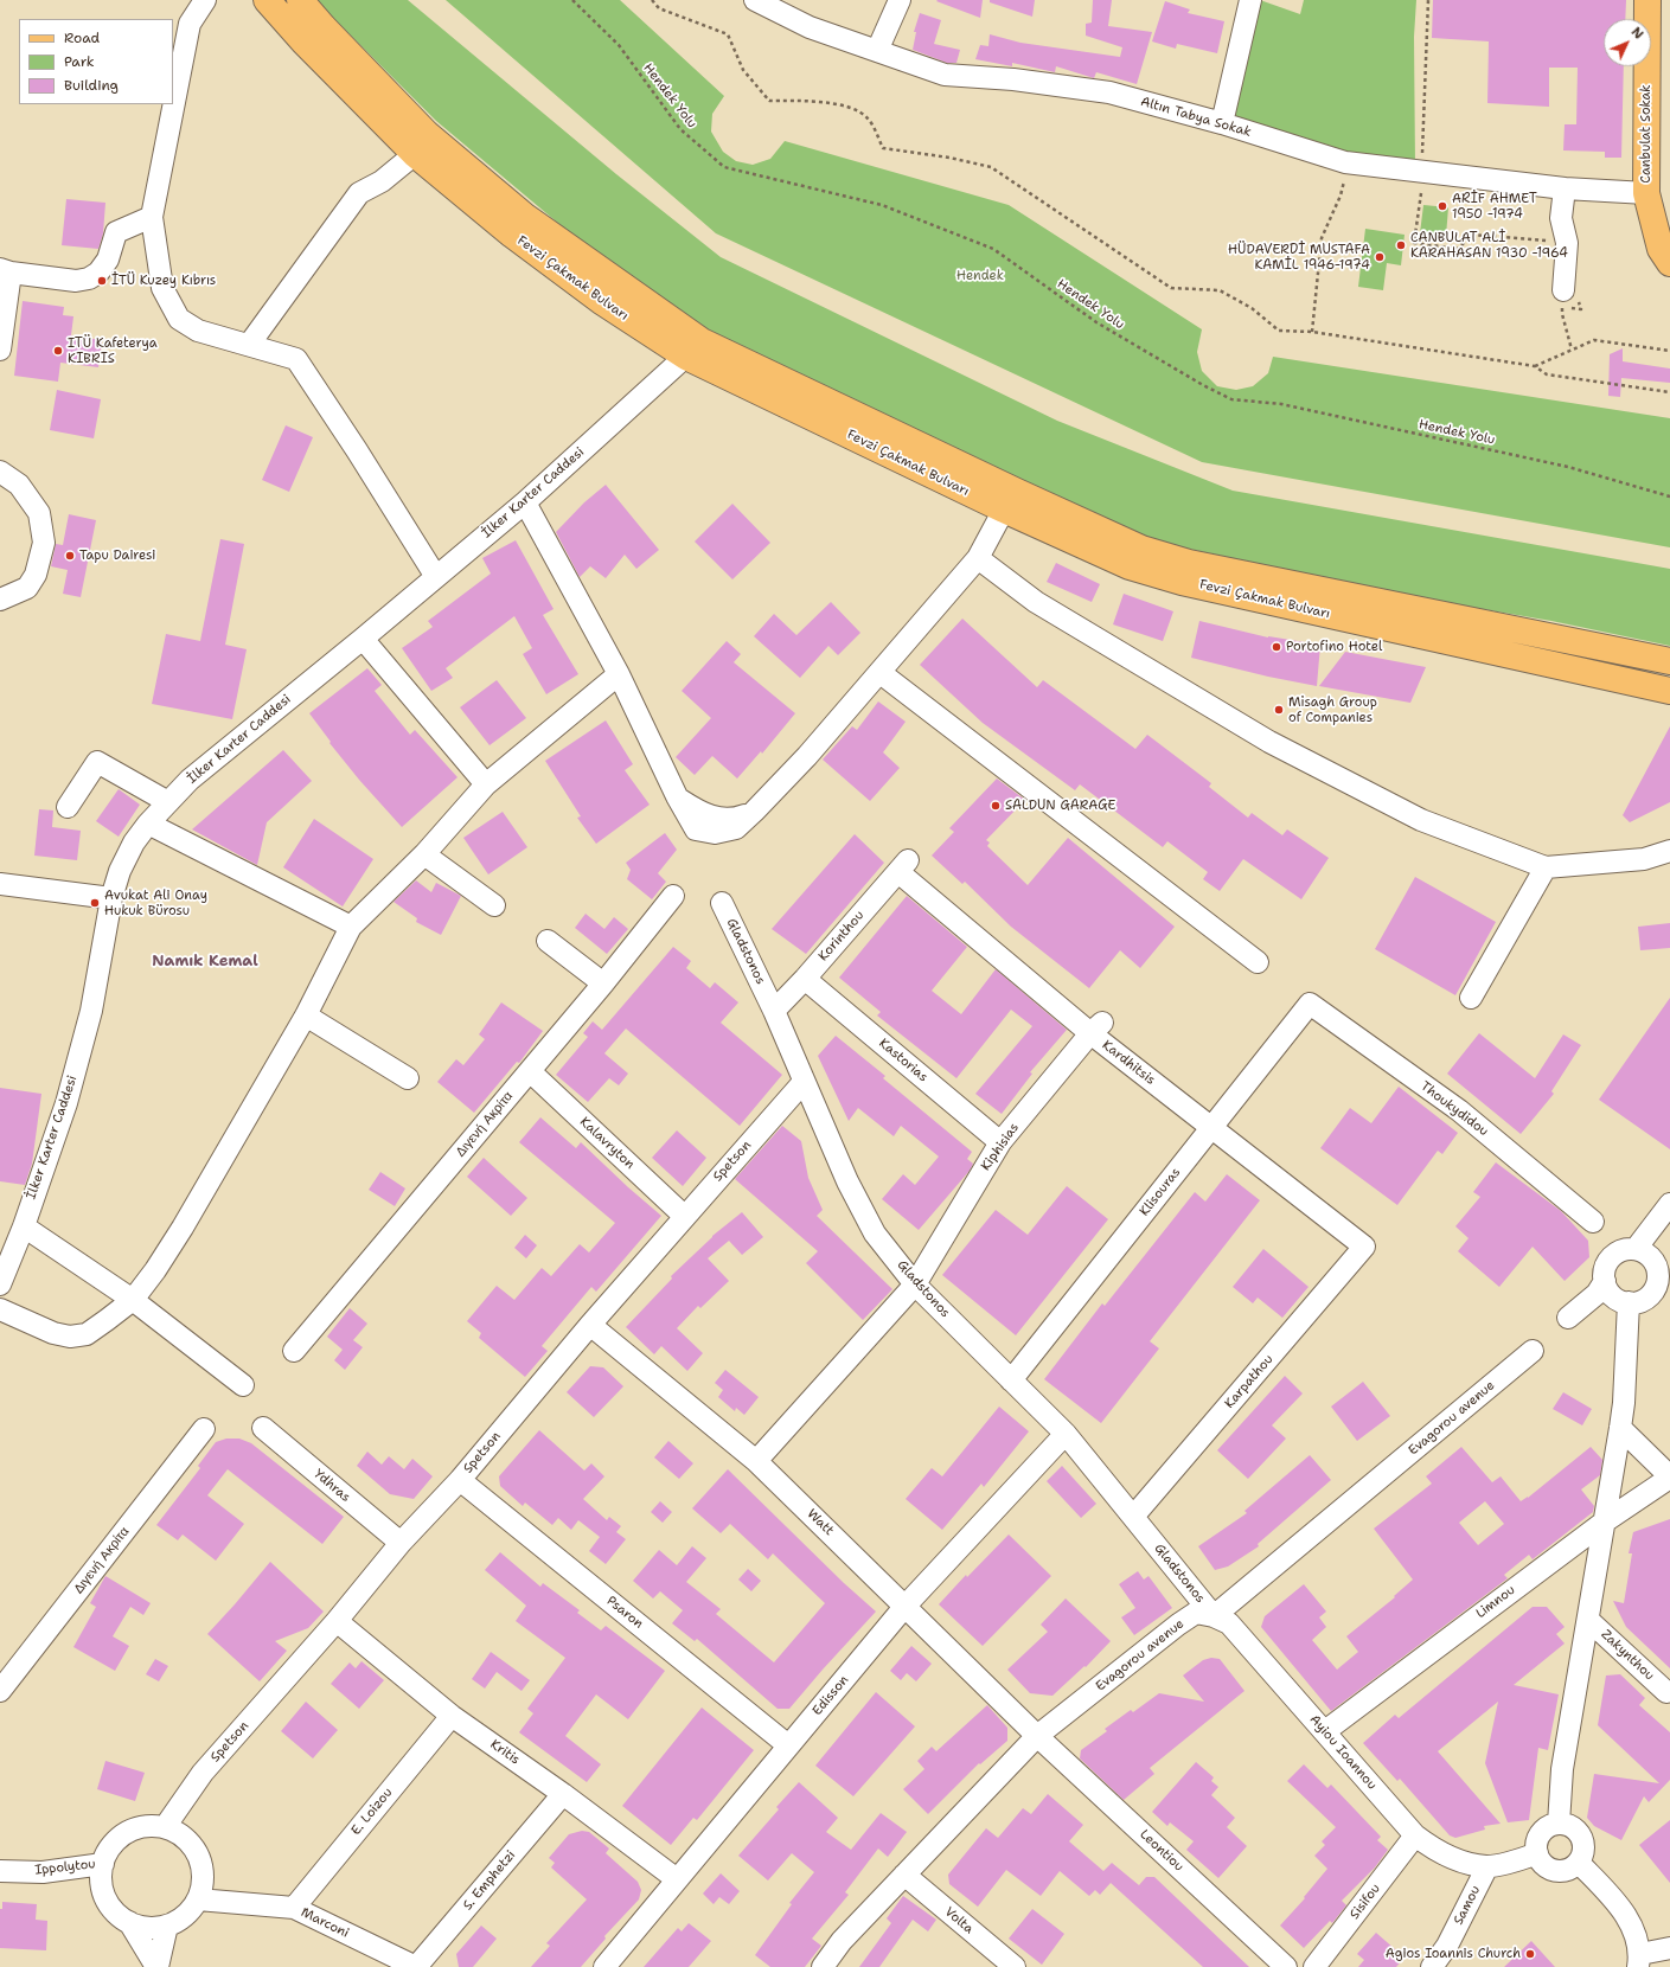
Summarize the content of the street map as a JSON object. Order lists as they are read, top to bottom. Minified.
{"streets":{"main road":["Canbulat Sokak","Fevzi Çakmak Bulvarı"],"street":["Altın Tabya Sokak","İlker Karter Caddesi","Korinthou","Gladstonos","Kastorias","Kardhitsis","Thoukydidou","Διγενή Ακρίτα","Kalavryton","Kiphisias","Spetson","Klisouras","Karpathou","Evagorou avenue","Ydhras","Watt","Limnou","Psaron","Zakynthou","Edisson","Kritis","Ayiou Ioannou","E. Loizou","Leontiou","Ippolytou","S. Emphetzi","Sisifou","Samou","Volta","Marconi"],"path":["Hendek Yolu"]},"crossings":[["Altın Tabya Sokak","Canbulat Sokak"],["Fevzi Çakmak Bulvarı","İlker Karter Caddesi"],["Korinthou","Gladstonos"],["Korinthou","Kastorias"],["Korinthou","Kardhitsis"],["Gladstonos","Kiphisias"],["Gladstonos","Spetson"],["Gladstonos","Klisouras"],["Gladstonos","Karpathou"],["Gladstonos","Evagorou avenue"],["Gladstonos","Edisson"],["Gladstonos","Ayiou Ioannou"],["Kastorias","Kiphisias"],["Kardhitsis","Kiphisias"],["Kardhitsis","Klisouras"],["Kardhitsis","Karpathou"],["Thoukydidou","Klisouras"],["Διγενή Ακρίτα","Kalavryton"],["Kalavryton","Spetson"],["Kiphisias","Watt"],["Spetson","Ydhras"],["Spetson","Watt"],["Spetson","Psaron"],["Spetson","Kritis"],["Spetson","Ippolytou"],["Spetson","Marconi"],["Evagorou avenue","Watt"],["Evagorou avenue","Ayiou Ioannou"],["Evagorou avenue","Leontiou"],["Evagorou avenue","Volta"],["Watt","Edisson"],["Watt","Leontiou"],["Limnou","Ayiou Ioannou"],["Psaron","Edisson"],["Edisson","Kritis"],["Kritis","E. Loizou"],["Kritis","S. Emphetzi"],["Ayiou Ioannou","Sisifou"],["Ayiou Ioannou","Samou"],["E. Loizou","Marconi"],["Ippolytou","Marconi"],["S. Emphetzi","Marconi"]],"districts":["Namık Kemal"],"parks":["Hendek"],"places":["ARİF AHMET 1950 -1974","CANBULAT ALİ KARAHASAN 1930 -1964","HÜDAVERDİ MUSTAFA KAMİL 1946-1974","İTÜ Kuzey Kıbrıs","ITÜ Kafeterya KIBRIS","Tapu Dairesi","Portofino Hotel","Misagh Group of Companies","SALDUN GARAGE","Avukat Ali Onay Hukuk Bürosu","Agios Ioannis Church"],"legend":["Road","Park","Building"],"north":"top right"}
